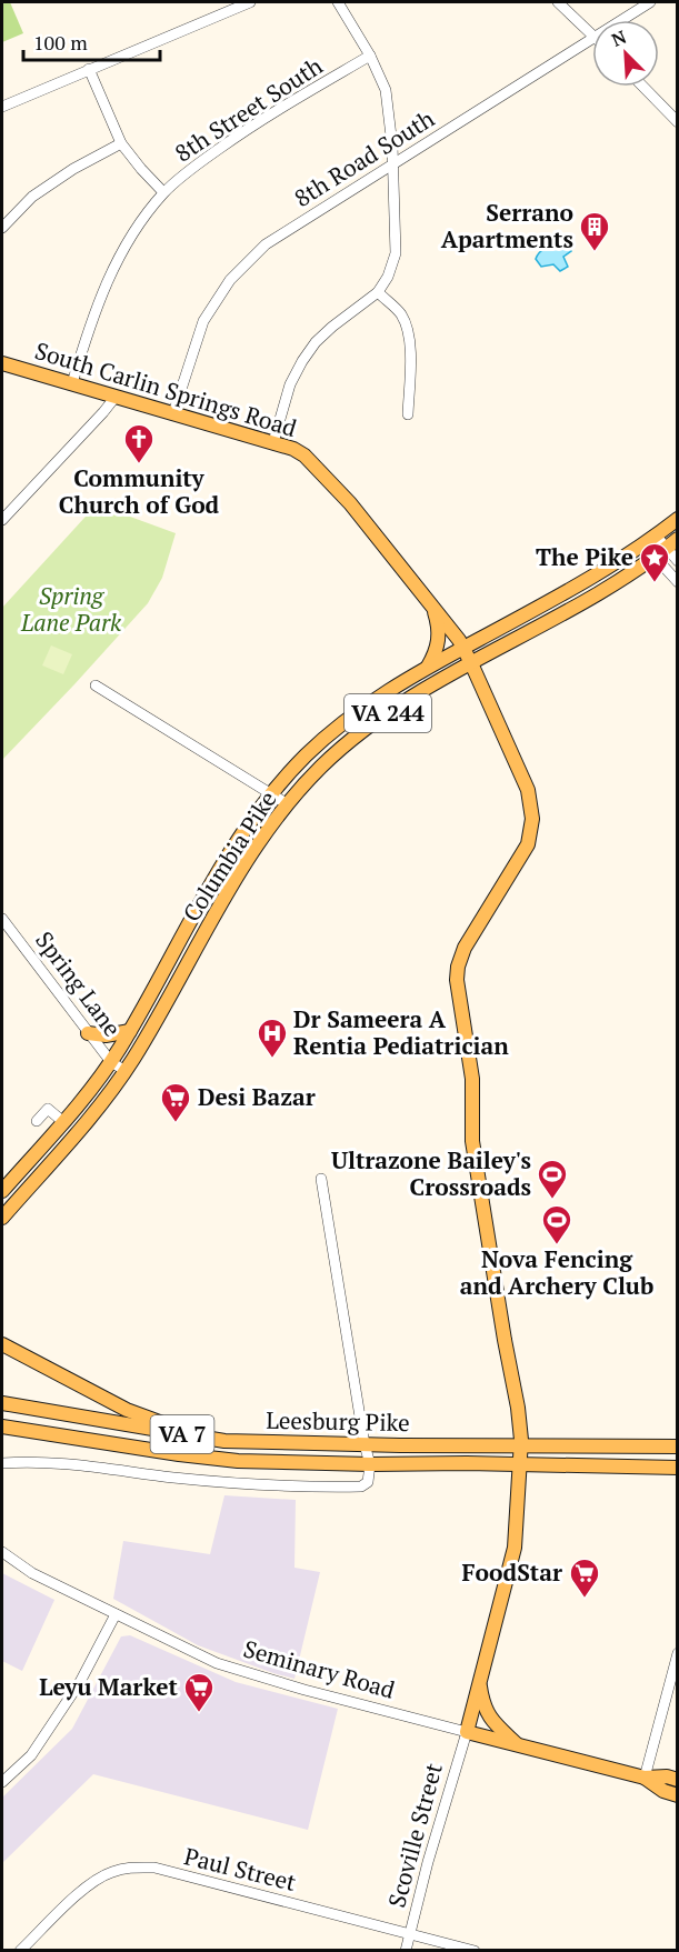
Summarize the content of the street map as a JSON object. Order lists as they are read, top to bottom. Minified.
{"streets":{"main road":["South Carlin Springs Road","VA 244","Columbia Pike","Leesburg Pike","VA 7","Seminary Road"],"street":["8th Street South","8th Road South","Spring Lane","Scoville Street","Paul Street"]},"crossings":[["8th Street South","South Carlin Springs Road"],["8th Road South","South Carlin Springs Road"],["South Carlin Springs Road","Columbia Pike"],["South Carlin Springs Road","Leesburg Pike"],["South Carlin Springs Road","Seminary Road"],["South Carlin Springs Road","Scoville Street"],["Columbia Pike","Spring Lane"],["Seminary Road","Scoville Street"],["Scoville Street","Paul Street"]],"parks":["Spring Lane Park"],"places":{"building":["Serrano Apartments"],"church":["Community Church of God"],"place":["The Pike"],"hospital":["Dr Sameera A Rentia Pediatrician"],"supermarket":["Desi Bazar","FoodStar","Leyu Market"],"sports":["Ultrazone Bailey's Crossroads","Nova Fencing and Archery Club"]},"scale_bar":"100 m","north":"top left"}
